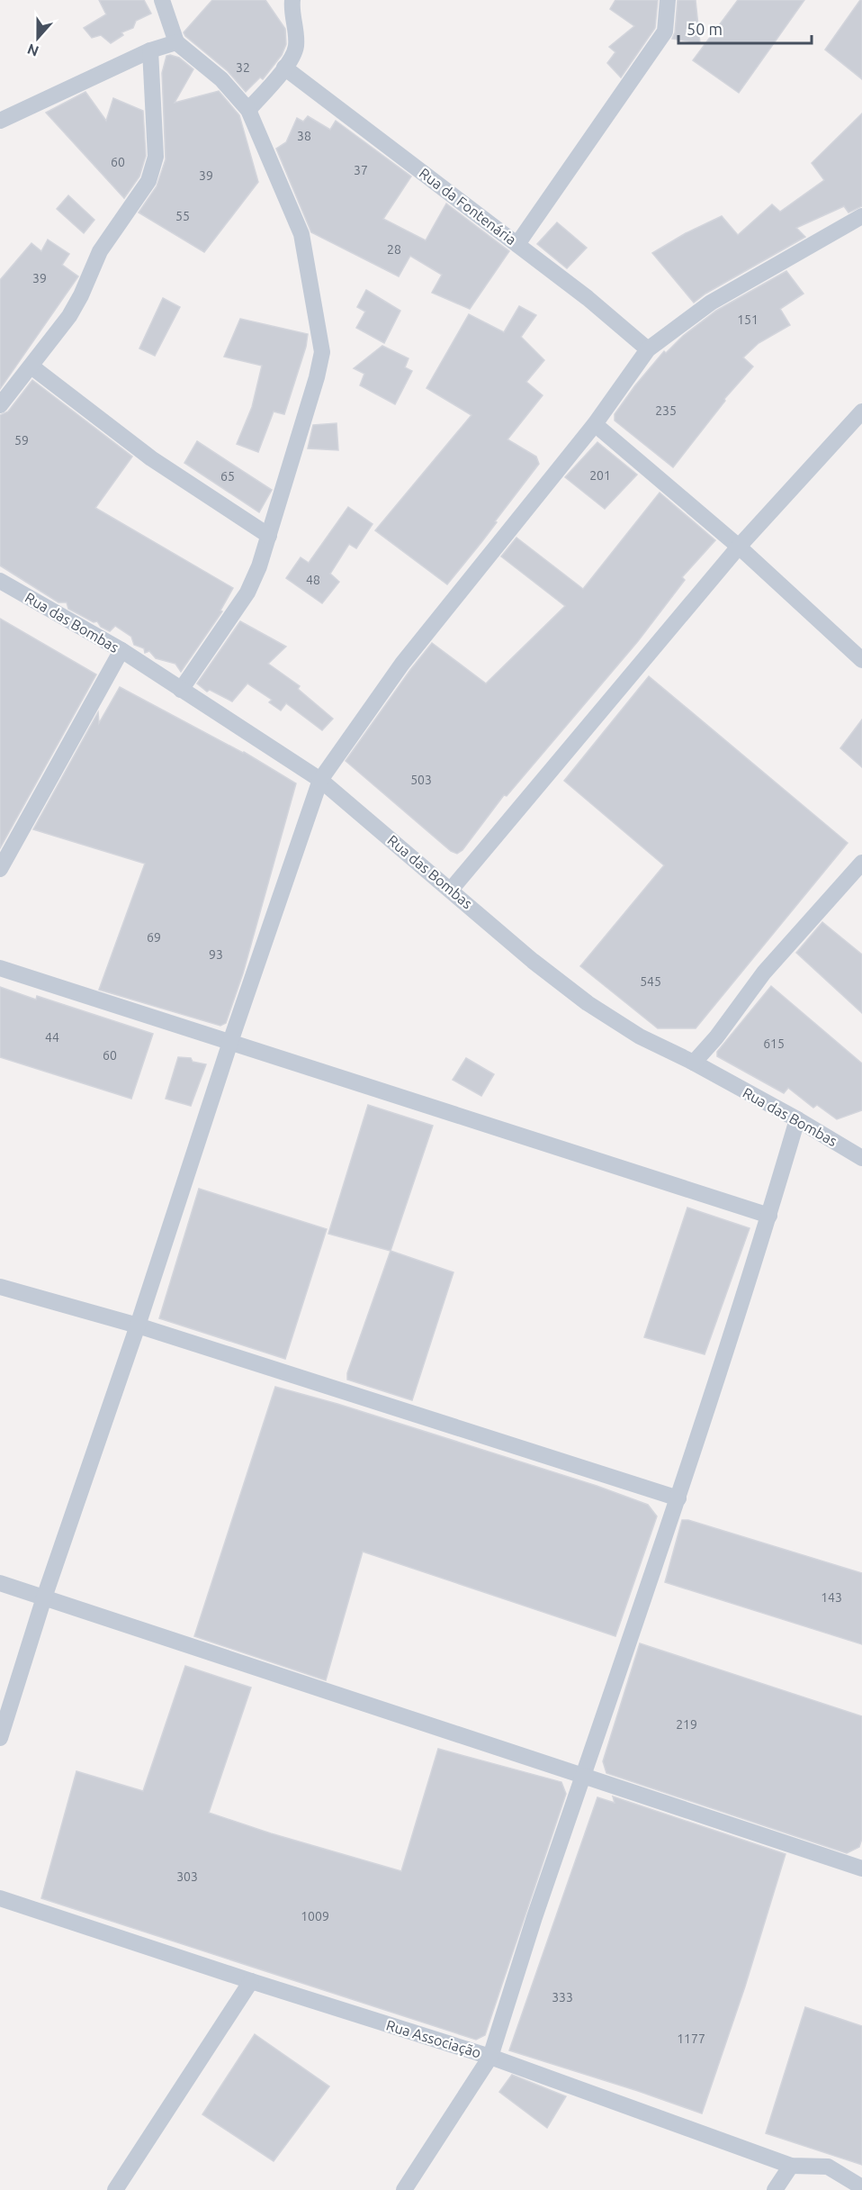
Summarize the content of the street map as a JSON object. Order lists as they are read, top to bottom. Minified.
{"streets":{"street":["Rua da Fontenária","Rua das Bombas","Rua Associação"]},"house_numbers":["32","38","60","37","39","55","28","39","151","235","59","201","65","48","503","69","93","545","44","615","60","143","219","303","1009","333","1177"],"scale_bar":"50 m","north":"bottom"}
